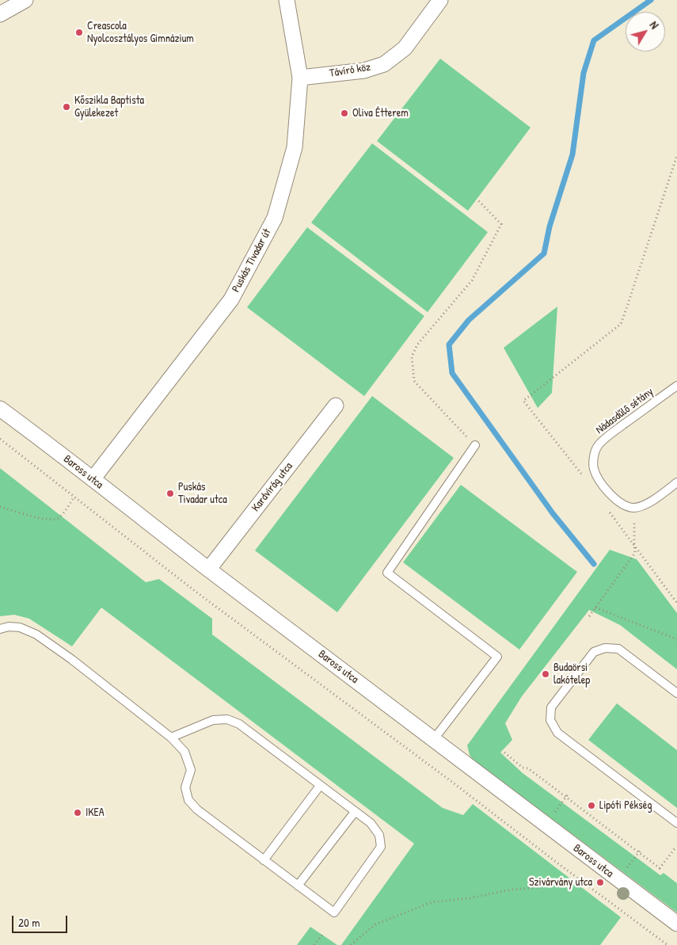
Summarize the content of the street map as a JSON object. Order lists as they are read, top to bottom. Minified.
{"streets":{"street":["Távíró köz","Puskás Tivadar út","Baross utca","Kardvirág utca"],"lane":["Nádasdűlő sétány"]},"crossings":[["Távíró köz","Puskás Tivadar út"],["Puskás Tivadar út","Baross utca"],["Baross utca","Kardvirág utca"]],"places":["Creascola Nyolcosztályos Gimnázium","Kőszikla Baptista Gyülekezet","Oliva Étterem","Puskás Tivadar utca","Budaörsi lakótelep","Lipóti Pékség","IKEA","Szivárvány utca"],"scale_bar":"20 m","north":"top right"}
